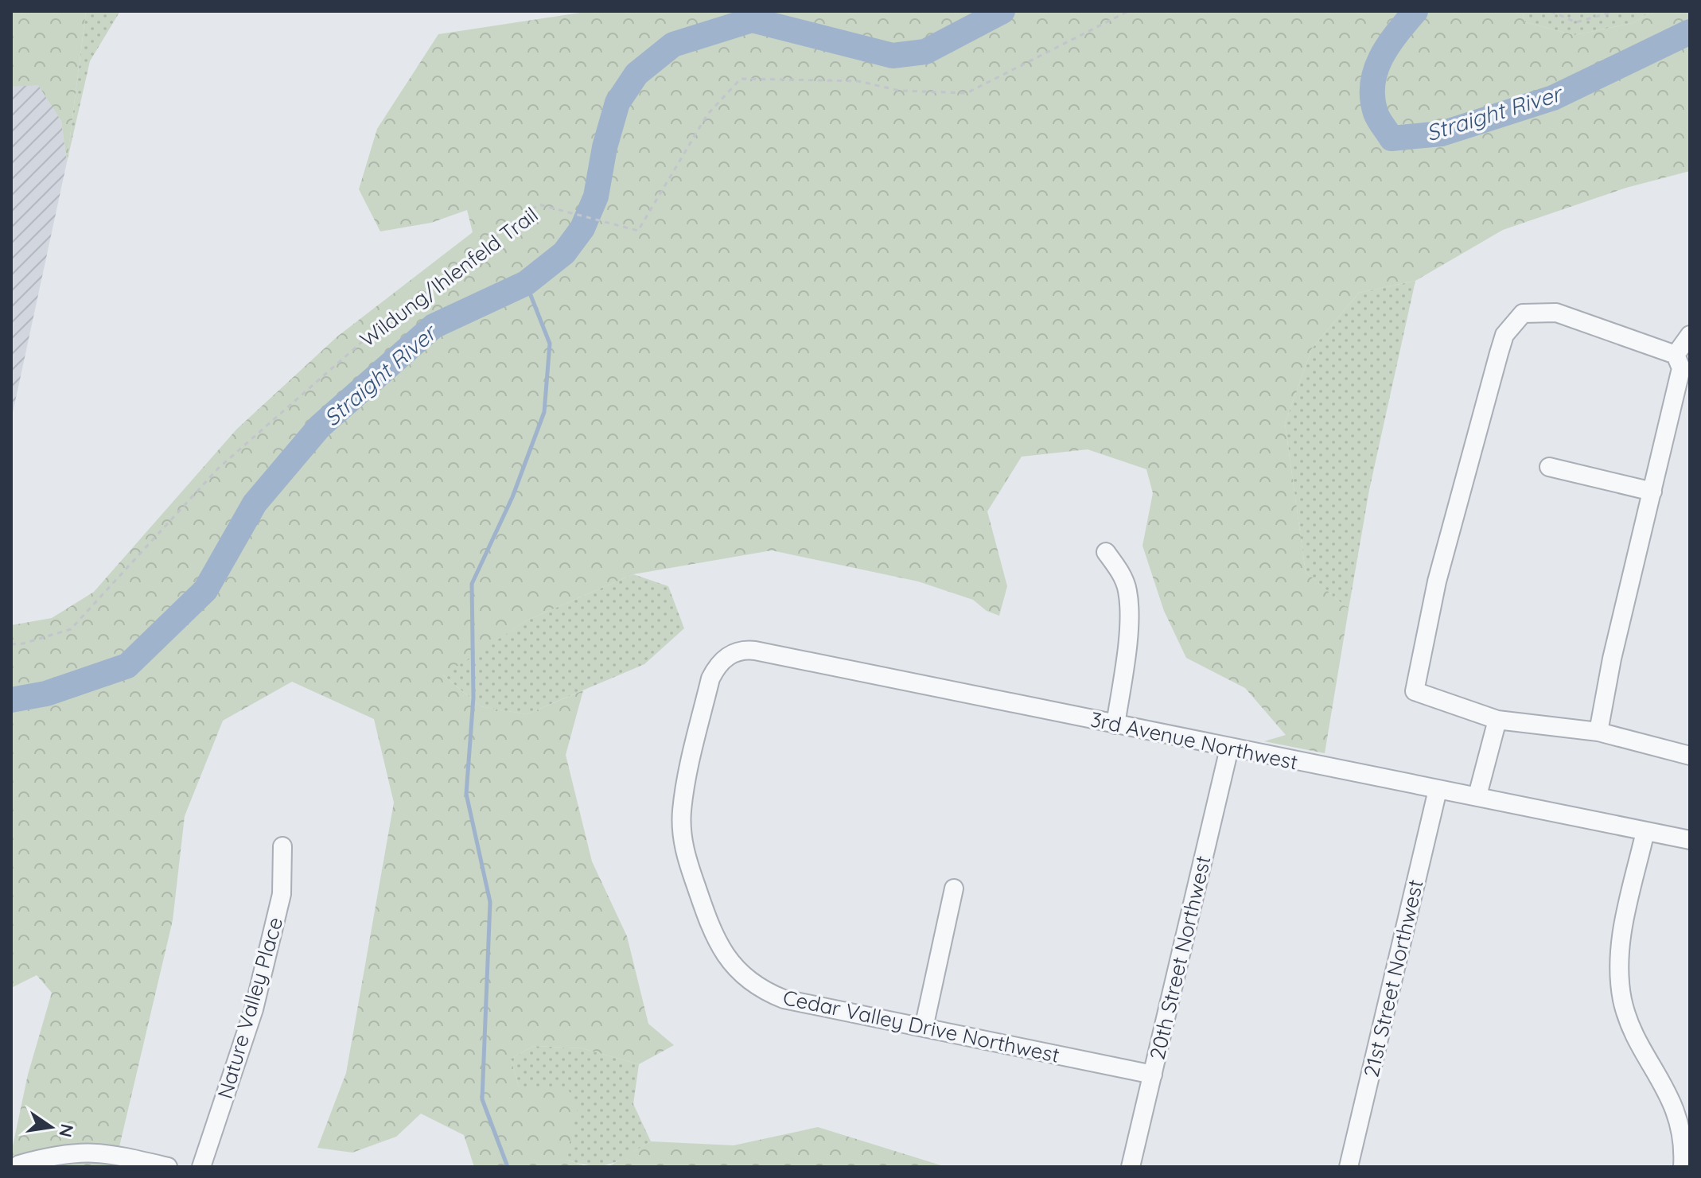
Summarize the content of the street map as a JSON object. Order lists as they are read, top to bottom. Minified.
{"streets":{"street":["3rd Avenue Northwest","20th Street Northwest","21st Street Northwest","Nature Valley Place","Cedar Valley Drive Northwest"],"path":["Wildung/Ihlenfeld Trail"]},"crossings":[["3rd Avenue Northwest","20th Street Northwest"],["3rd Avenue Northwest","21st Street Northwest"],["3rd Avenue Northwest","Cedar Valley Drive Northwest"],["20th Street Northwest","Cedar Valley Drive Northwest"]],"water":["Straight River"],"north":"right"}
